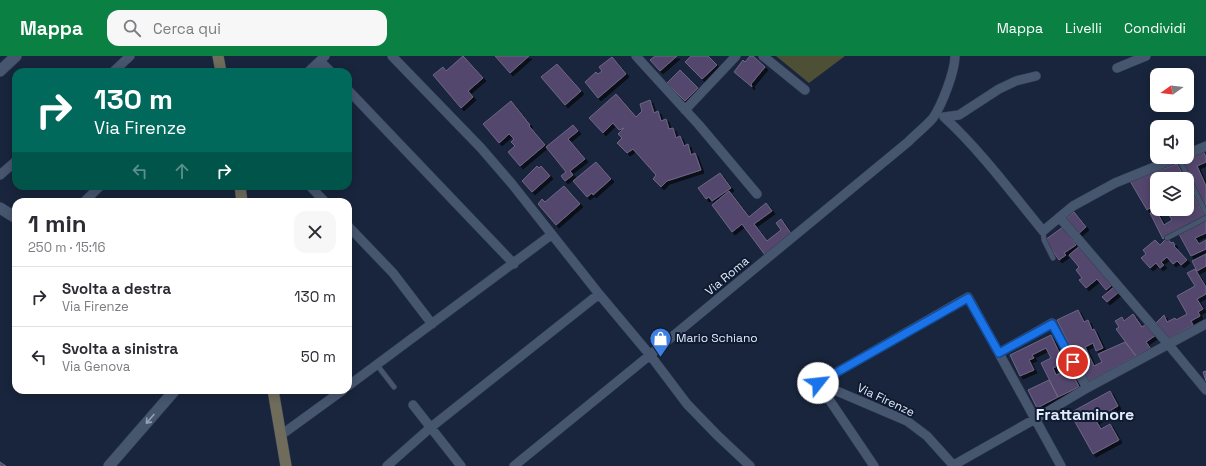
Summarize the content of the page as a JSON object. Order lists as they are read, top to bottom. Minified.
{"streets":{"street":["Via Roma","Via Firenze"]},"districts":["Frattaminore"],"places":{"shop":["Mario Schiano"]},"north":"left","page":{"header":"Mappa","search":"Cerca qui","nav":["Mappa","Livelli","Condividi"],"turn":["130 m","Via Firenze"],"heading":["1 min","250 m · 15:16"],"list":[{"name":"Svolta a destra","note":"Via Firenze","value":"130 m"},{"name":"Svolta a sinistra","note":"Via Genova","value":"50 m"}]}}
